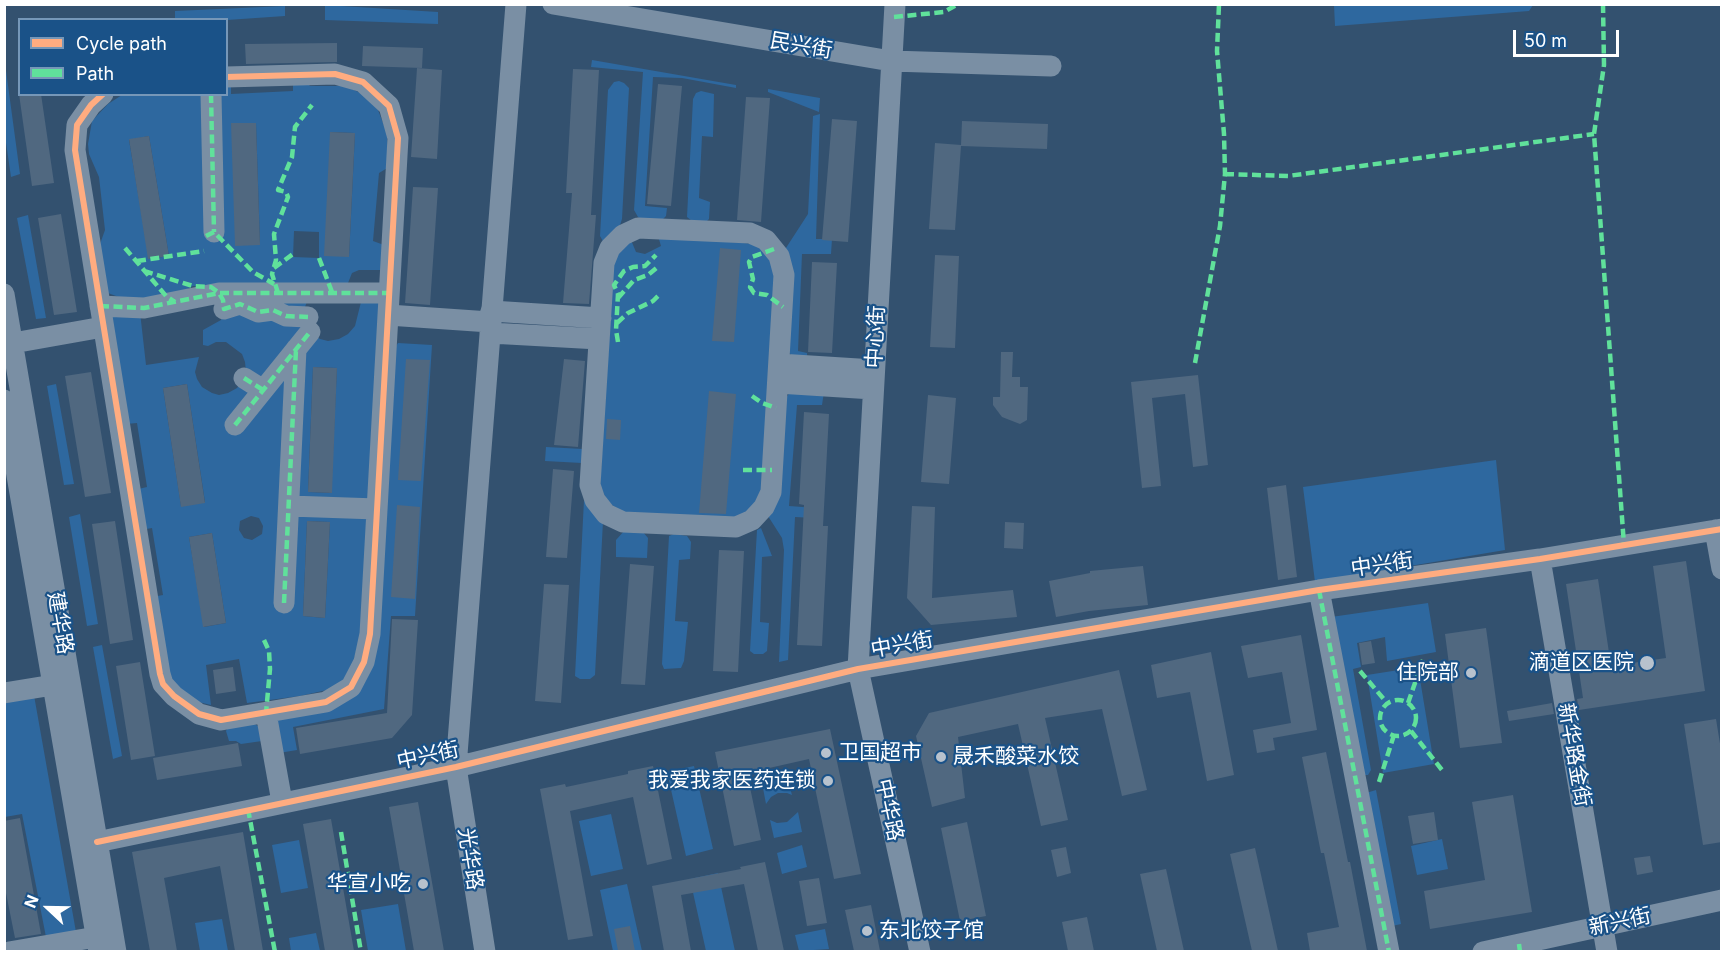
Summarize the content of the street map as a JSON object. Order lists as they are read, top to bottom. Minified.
{"streets":{"street":["民兴街","中心街","中兴街","建华路","新华路金街","中华路","光华路","新兴街"]},"crossings":[["民兴街","中心街"],["中心街","中兴街"],["中心街","中华路"],["中兴街","建华路"],["中兴街","新华路金街"],["中兴街","中华路"],["中兴街","光华路"],["新华路金街","新兴街"]],"places":["滴道区医院","住院部","卫国超市","晟禾酸菜水饺","我爱我家医药连锁","华宣小吃","东北饺子馆"],"legend":["Cycle path","Path"],"scale_bar":"50 m","north":"left"}
